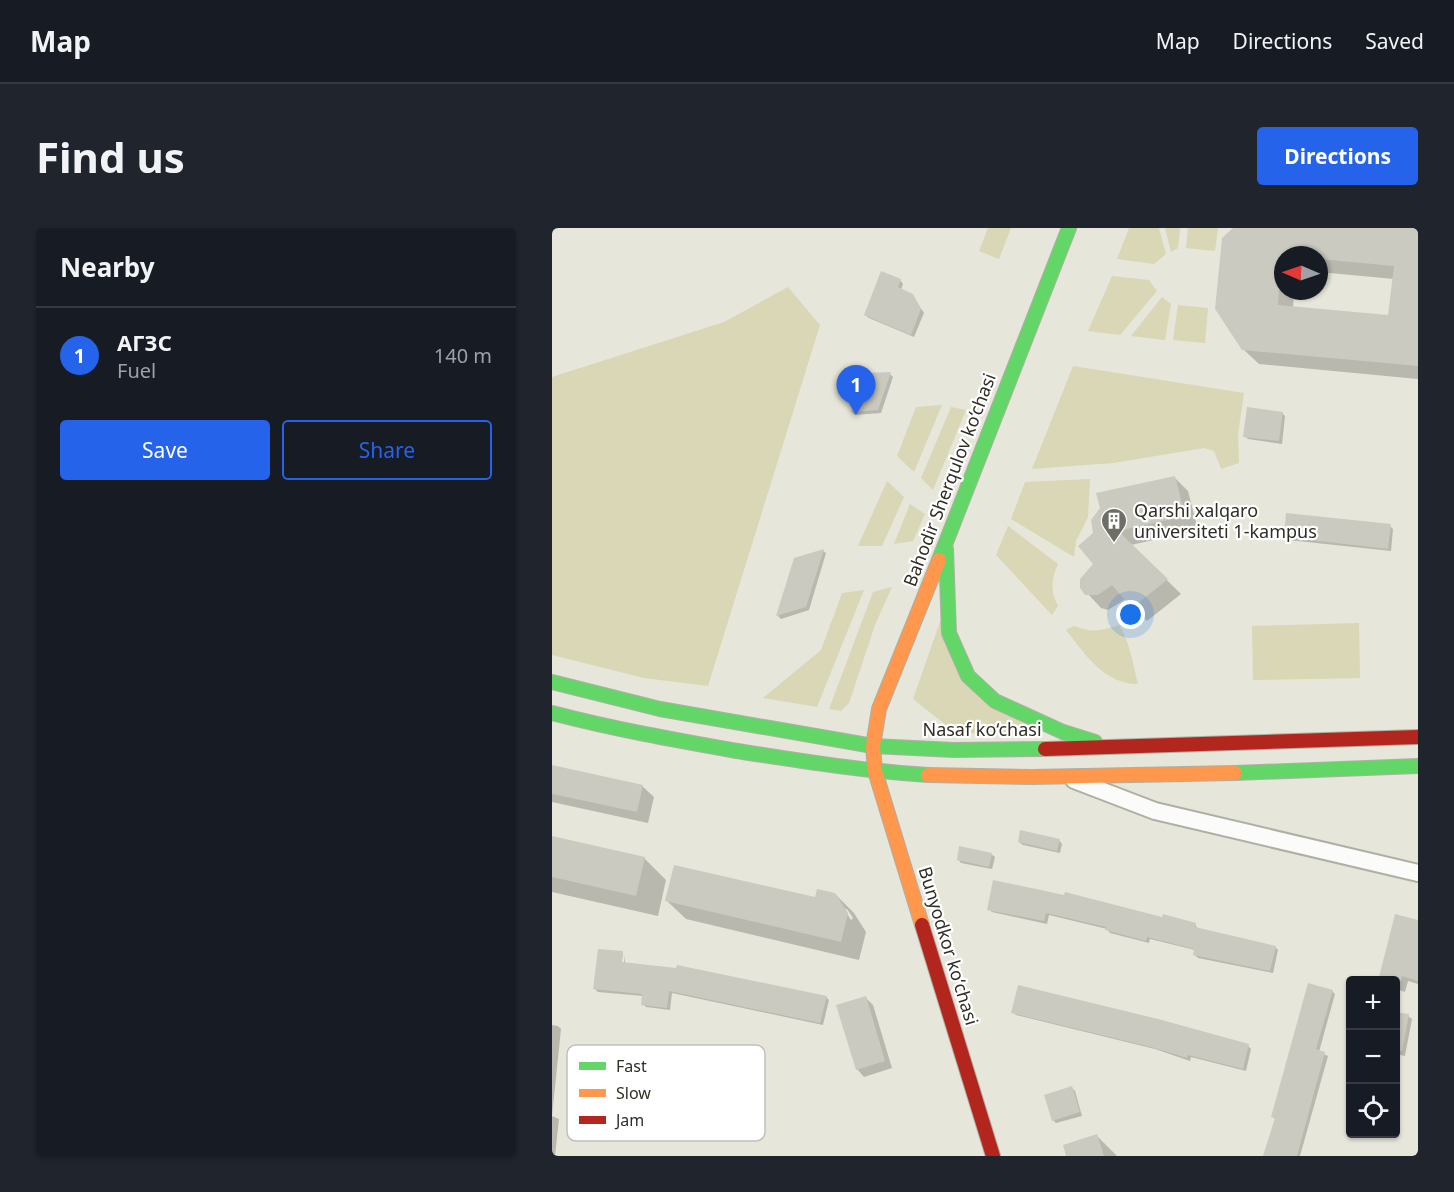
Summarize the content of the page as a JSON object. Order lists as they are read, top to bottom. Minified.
{"streets":{"main road":["Bahodir Sherqulov ko‘chasi","Nasaf ko‘chasi","Bunyodkor koʻchasi"]},"crossings":[["Bahodir Sherqulov ko‘chasi","Nasaf ko‘chasi"],["Bahodir Sherqulov ko‘chasi","Bunyodkor koʻchasi"],["Nasaf ko‘chasi","Bunyodkor koʻchasi"]],"places":{"building":["Qarshi xalqaro universiteti 1-kampus"]},"legend":["Fast","Slow","Jam"],"north":"left","page":{"header":"Map","nav":["Map","Directions","Saved"],"buttons":["Directions",["Save","Share"]],"title":"Find us","heading":"Nearby","list":[{"mark":"1","name":"АГЗС","note":"Fuel","value":"140 m"}],"pins":"1","map_buttons":["+","−"]}}
